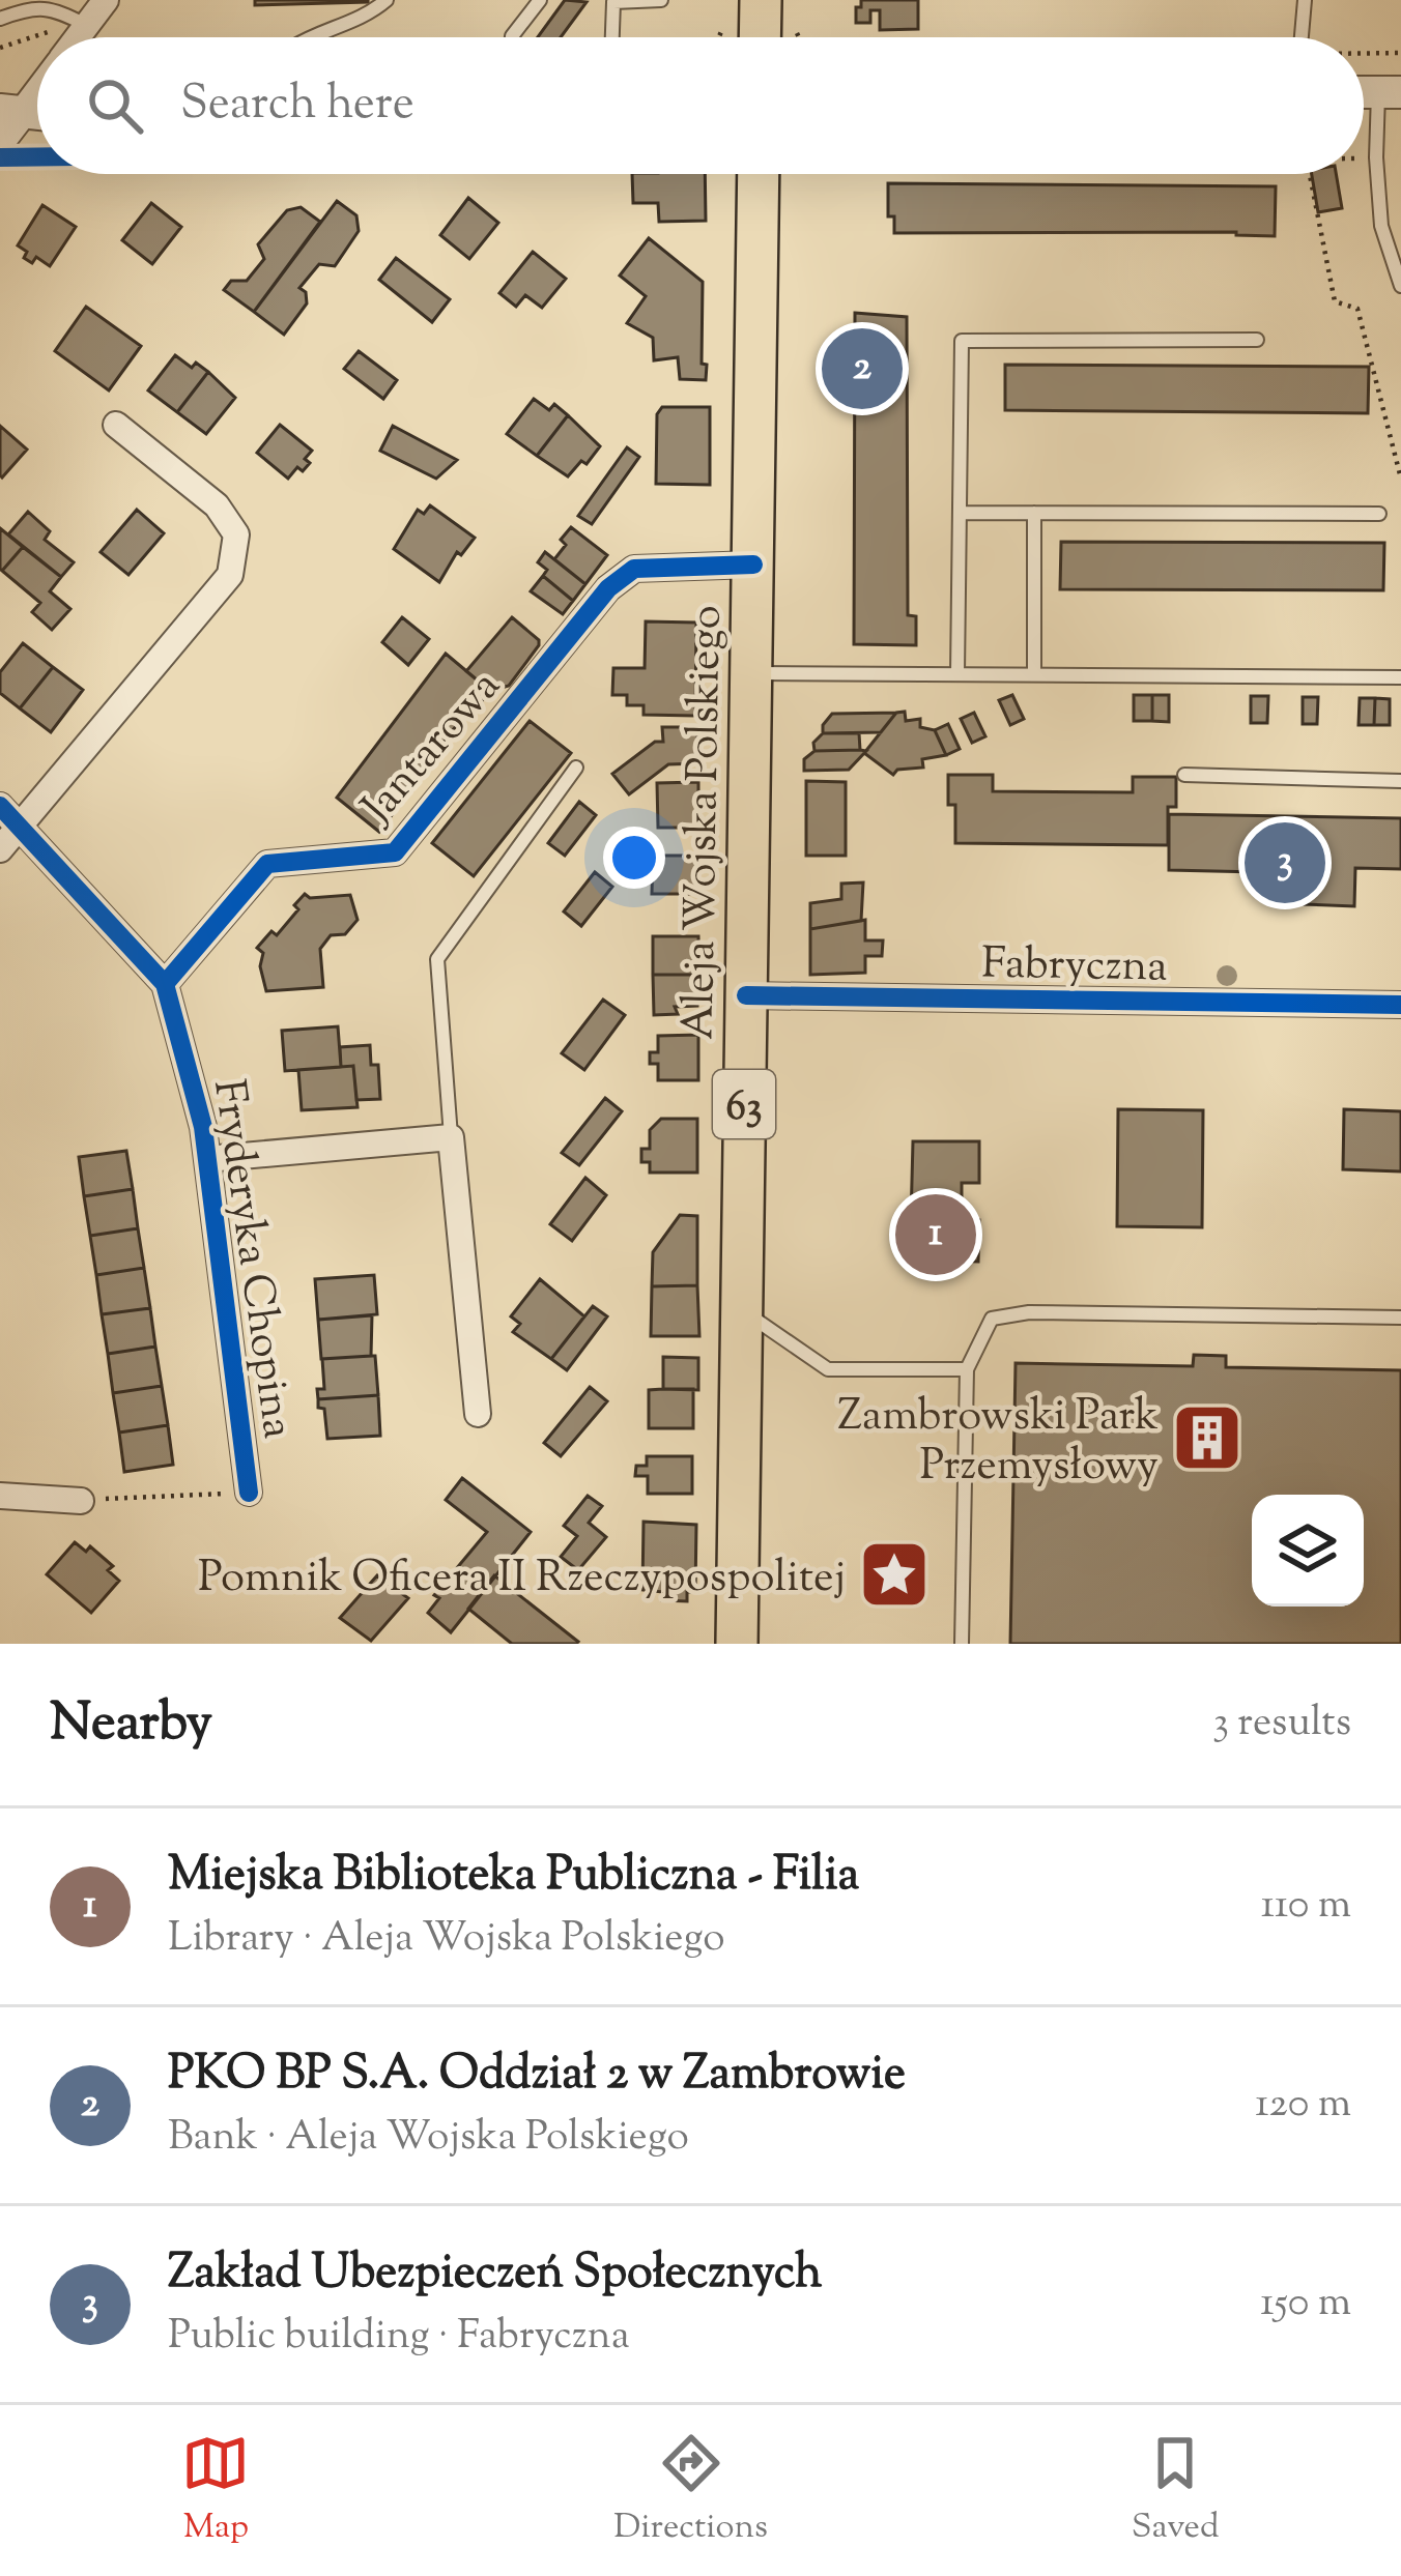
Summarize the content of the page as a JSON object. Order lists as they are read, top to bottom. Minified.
{"streets":{"main road":["Aleja Wojska Polskiego","63"],"street":["Jantarowa","Fabryczna","Fryderyka Chopina"]},"crossings":[["Jantarowa","Aleja Wojska Polskiego"],["Jantarowa","Fryderyka Chopina"],["Aleja Wojska Polskiego","Fabryczna"]],"places":{"building":["Zambrowski Park Przemysłowy"],"place":["Pomnik Oficera II Rzeczypospolitej"]},"page":{"search":"Search here","pins":["2","3","1"],"heading":["Nearby","3 results"],"list":[{"mark":"1","name":"Miejska Biblioteka Publiczna - Filia","note":"Library · Aleja Wojska Polskiego","value":"110 m"},{"mark":"2","name":"PKO BP S.A. Oddział 2 w Zambrowie","note":"Bank · Aleja Wojska Polskiego","value":"120 m"},{"mark":"3","name":"Zakład Ubezpieczeń Społecznych","note":"Public building · Fabryczna","value":"150 m"}],"nav":["Map","Directions","Saved"]}}
